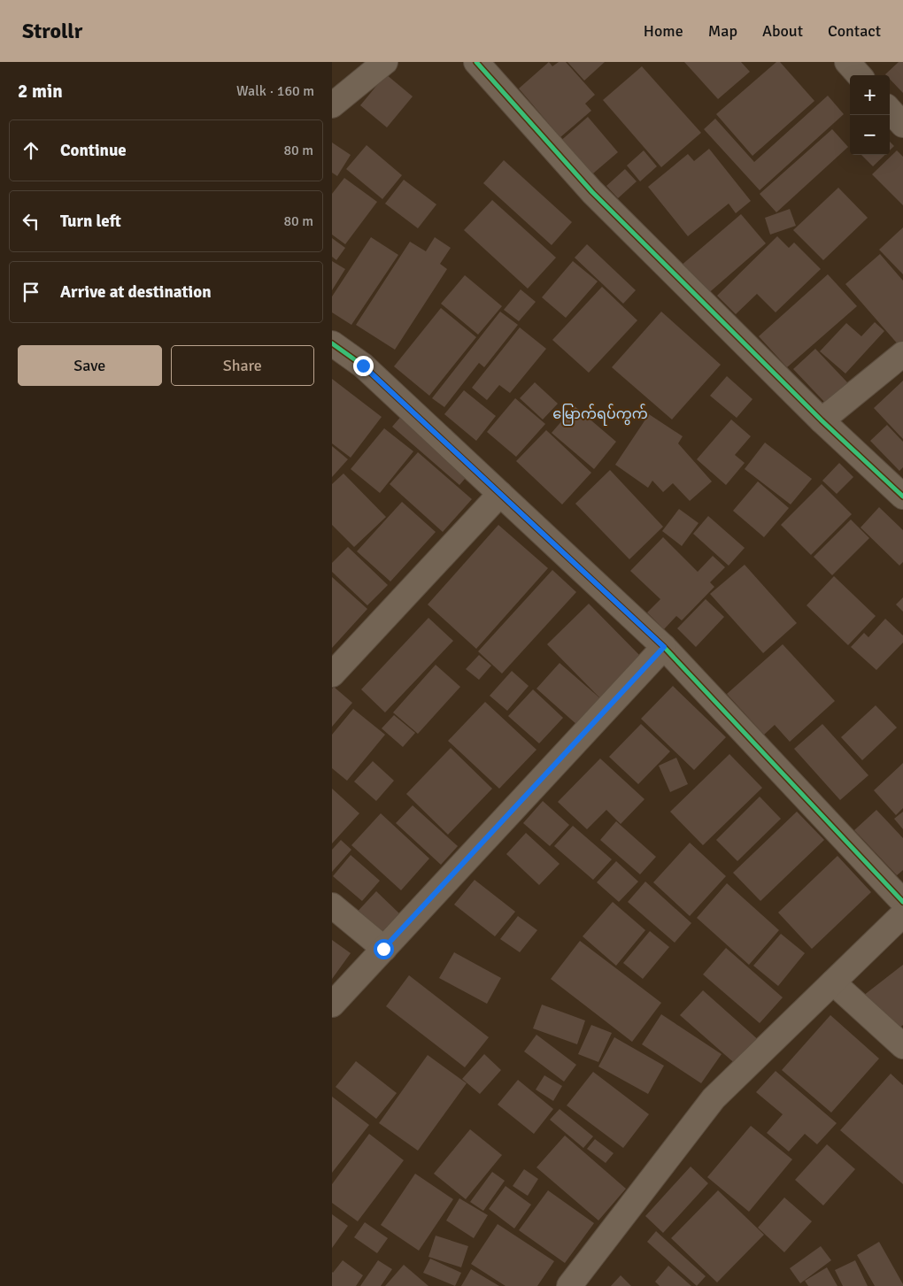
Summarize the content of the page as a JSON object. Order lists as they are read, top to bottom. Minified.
{"districts":["မြောက်ရပ်ကွက်"],"page":{"header":"Strollr","nav":["Home","Map","About","Contact"],"heading":["2 min","Walk · 160 m"],"map_buttons":["+","−"],"list":[["Continue","80 m"],["Turn left","80 m"],"Arrive at destination"],"buttons":["Save","Share"]}}
